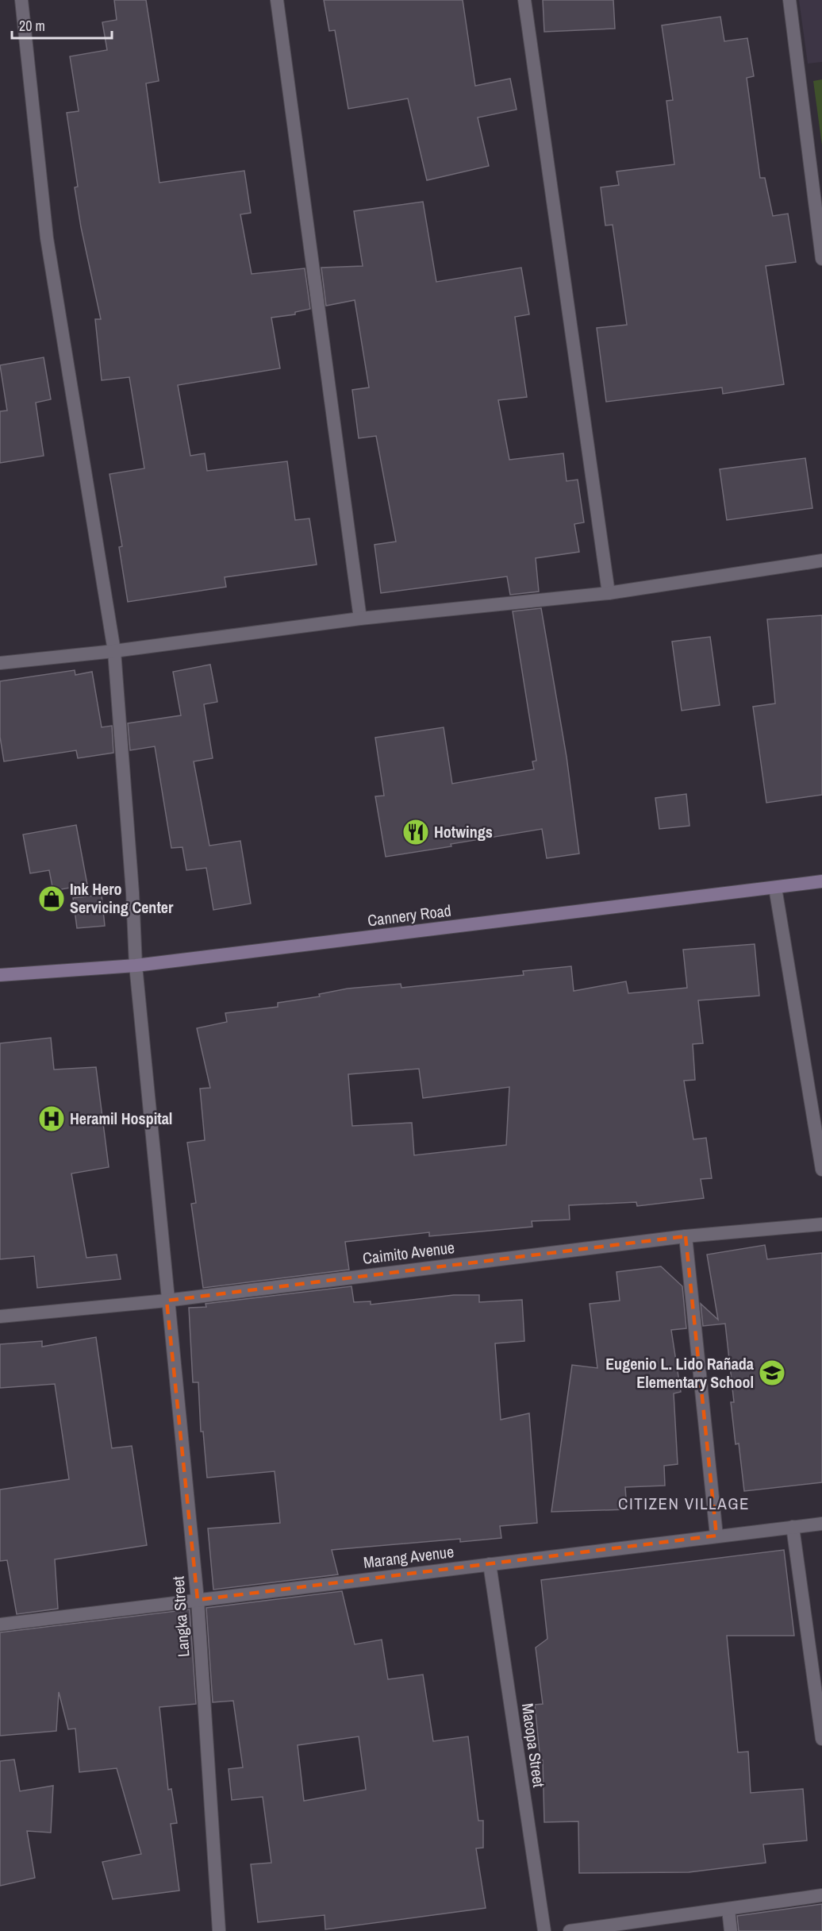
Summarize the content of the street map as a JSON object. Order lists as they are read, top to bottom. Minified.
{"streets":{"main road":["Cannery Road"],"street":["Caimito Avenue","Marang Avenue","Langka Street","Macopa Street"]},"crossings":[["Cannery Road","Langka Street"],["Caimito Avenue","Langka Street"],["Marang Avenue","Langka Street"],["Marang Avenue","Macopa Street"]],"districts":["CITIZEN VILLAGE"],"places":{"restaurant":["Hotwings"],"shop":["Ink Hero Servicing Center"],"hospital":["Heramil Hospital"],"school or university":["Eugenio L. Lido Rañada Elementary School"]},"scale_bar":"20 m"}
